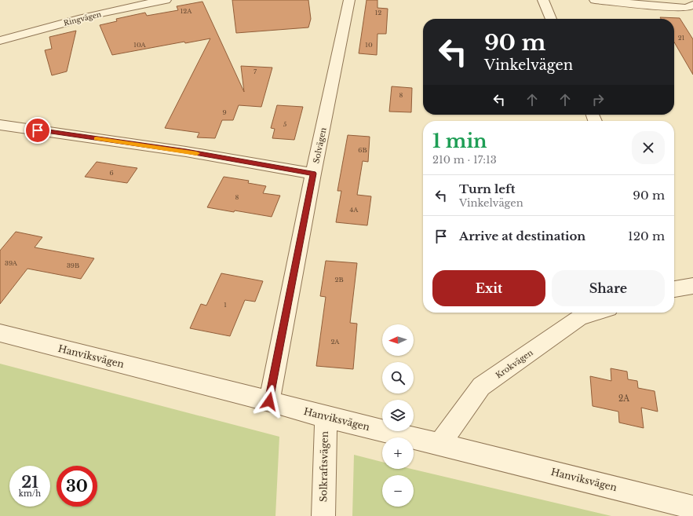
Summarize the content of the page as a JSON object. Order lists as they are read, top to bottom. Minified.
{"streets":{"street":["Ringvägen","Solvägen","Hanviksvägen","Krokvägen","Solkraftsvägen"]},"crossings":[["Solvägen","Hanviksvägen"],["Hanviksvägen","Krokvägen"],["Hanviksvägen","Solkraftsvägen"]],"house_numbers":["12A","12","21","10A","10","7","8","9","5","6B","6","8","4A","39A","39B","2B","1","2A","2A"],"north":"left","page":{"turn":["90 m","Vinkelvägen"],"heading":["1 min","210 m · 17:13"],"list":[{"name":"Turn left","note":"Vinkelvägen","value":"90 m"},{"name":"Arrive at destination","value":"120 m"}],"buttons":["Exit","Share"],"map_buttons":["+","−"],"speed":"21 km/h","limit":"30"}}
